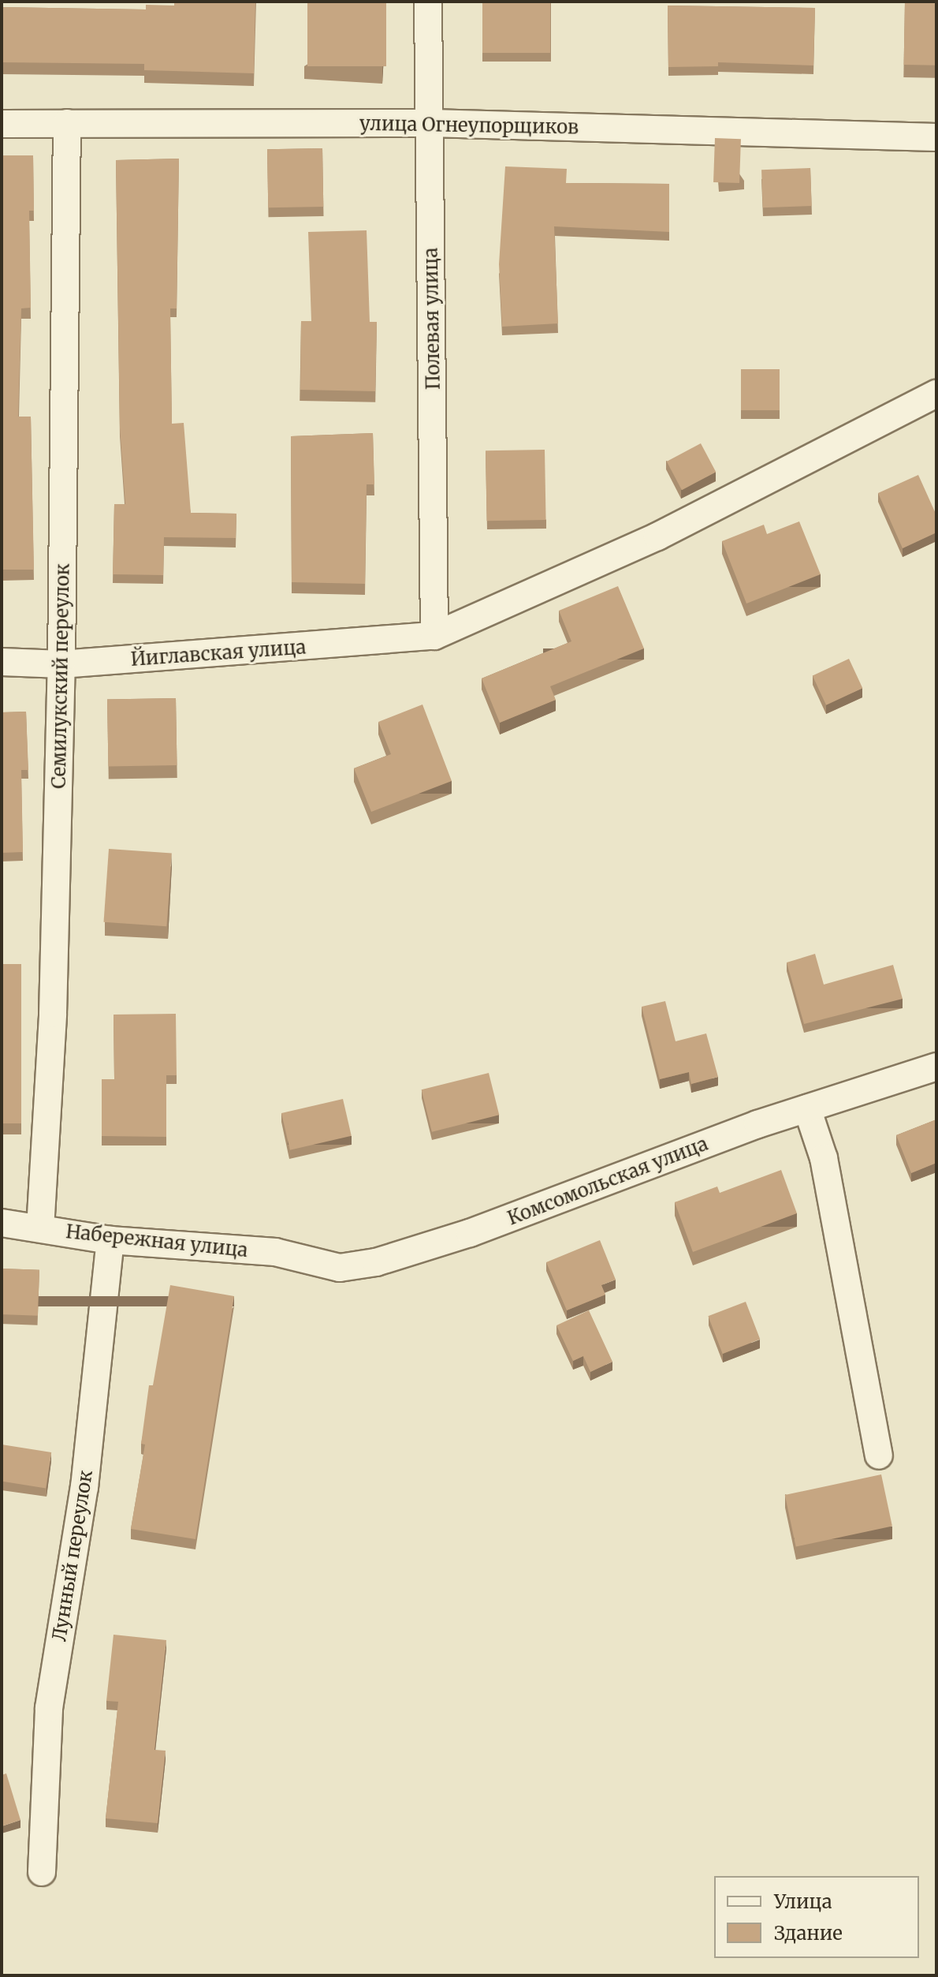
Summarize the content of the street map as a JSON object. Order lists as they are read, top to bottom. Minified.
{"streets":{"street":["улица Огнеупорщиков","Полевая улица","Йиглавская улица","Семилукский переулок","Комсомольская улица","Набережная улица","Лунный переулок"]},"crossings":[["улица Огнеупорщиков","Полевая улица"],["улица Огнеупорщиков","Семилукский переулок"],["Полевая улица","Йиглавская улица"],["Йиглавская улица","Семилукский переулок"],["Семилукский переулок","Набережная улица"],["Комсомольская улица","Набережная улица"],["Набережная улица","Лунный переулок"]],"legend":["Улица","Здание"]}
